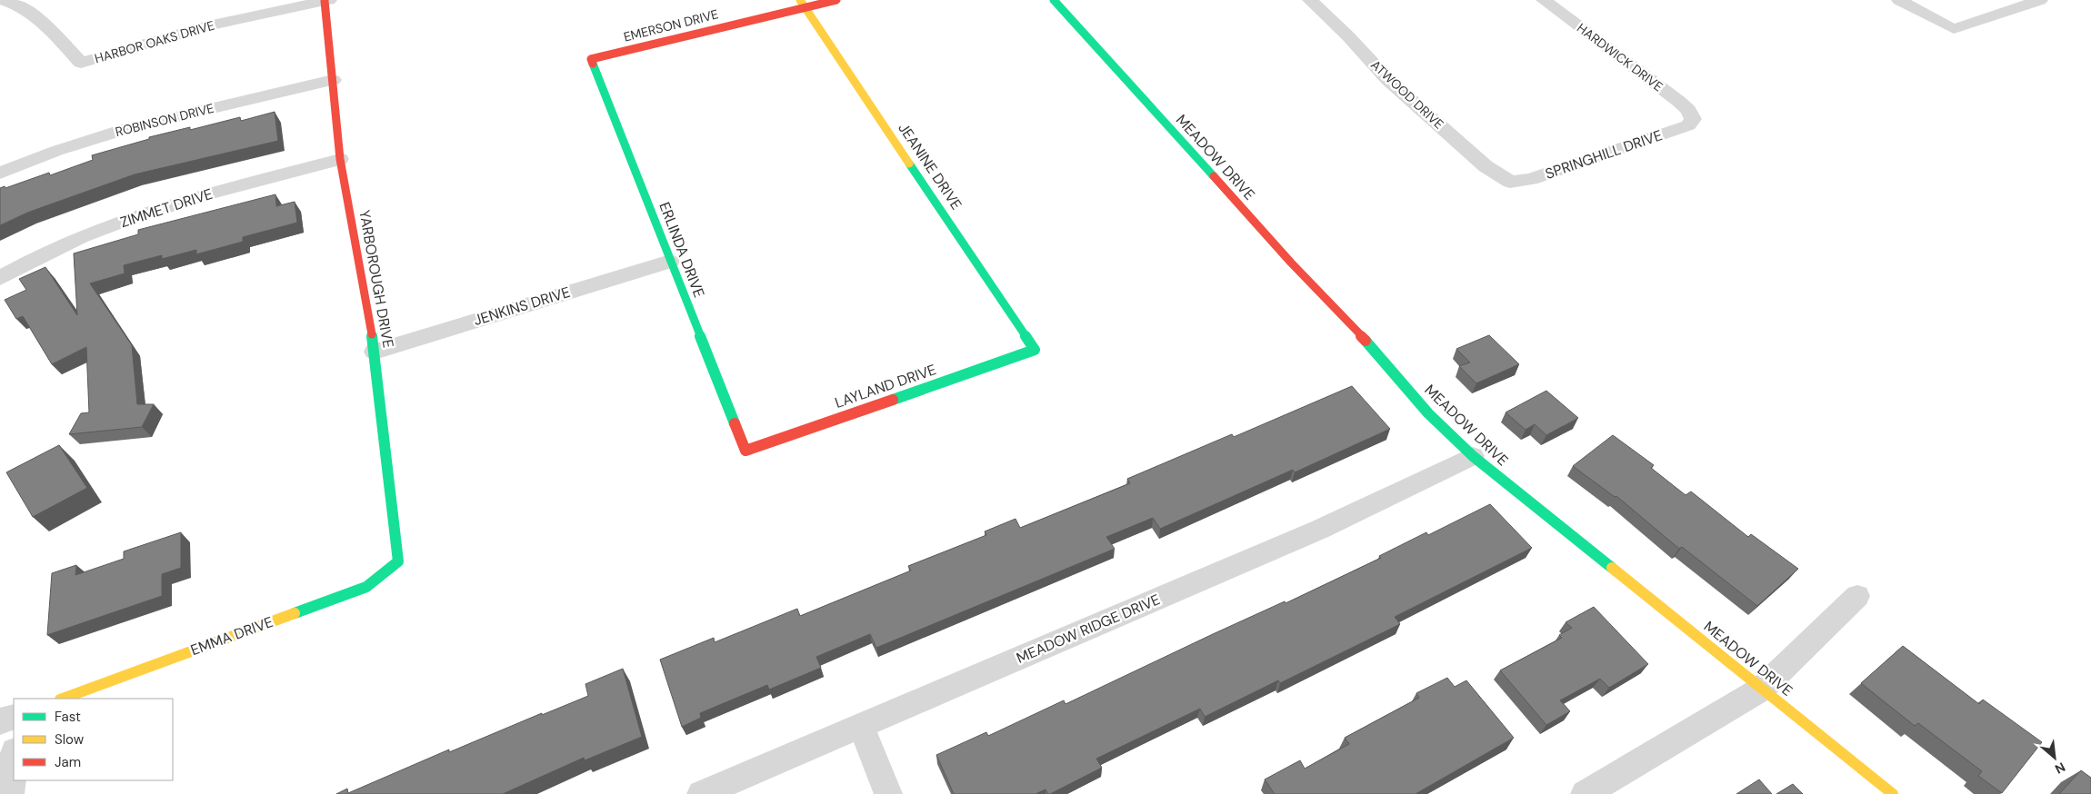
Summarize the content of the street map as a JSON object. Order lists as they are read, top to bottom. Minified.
{"streets":{"street":["EMERSON DRIVE","HARBOR OAKS DRIVE","HARDWICK DRIVE","ATWOOD DRIVE","ROBINSON DRIVE","SPRINGHILL DRIVE","MEADOW DRIVE","JEANINE DRIVE","ZIMMET DRIVE","ERLINDA DRIVE","YARBOROUGH DRIVE","JENKINS DRIVE","LAYLAND DRIVE","MEADOW RIDGE DRIVE","EMMA DRIVE"]},"crossings":[["EMERSON DRIVE","JEANINE DRIVE"],["EMERSON DRIVE","ERLINDA DRIVE"],["HARBOR OAKS DRIVE","YARBOROUGH DRIVE"],["HARDWICK DRIVE","SPRINGHILL DRIVE"],["ATWOOD DRIVE","SPRINGHILL DRIVE"],["ROBINSON DRIVE","YARBOROUGH DRIVE"],["MEADOW DRIVE","MEADOW RIDGE DRIVE"],["JEANINE DRIVE","LAYLAND DRIVE"],["ZIMMET DRIVE","YARBOROUGH DRIVE"],["ERLINDA DRIVE","JENKINS DRIVE"],["ERLINDA DRIVE","LAYLAND DRIVE"],["YARBOROUGH DRIVE","JENKINS DRIVE"],["YARBOROUGH DRIVE","EMMA DRIVE"]],"legend":["Fast","Slow","Jam"],"north":"bottom right"}
